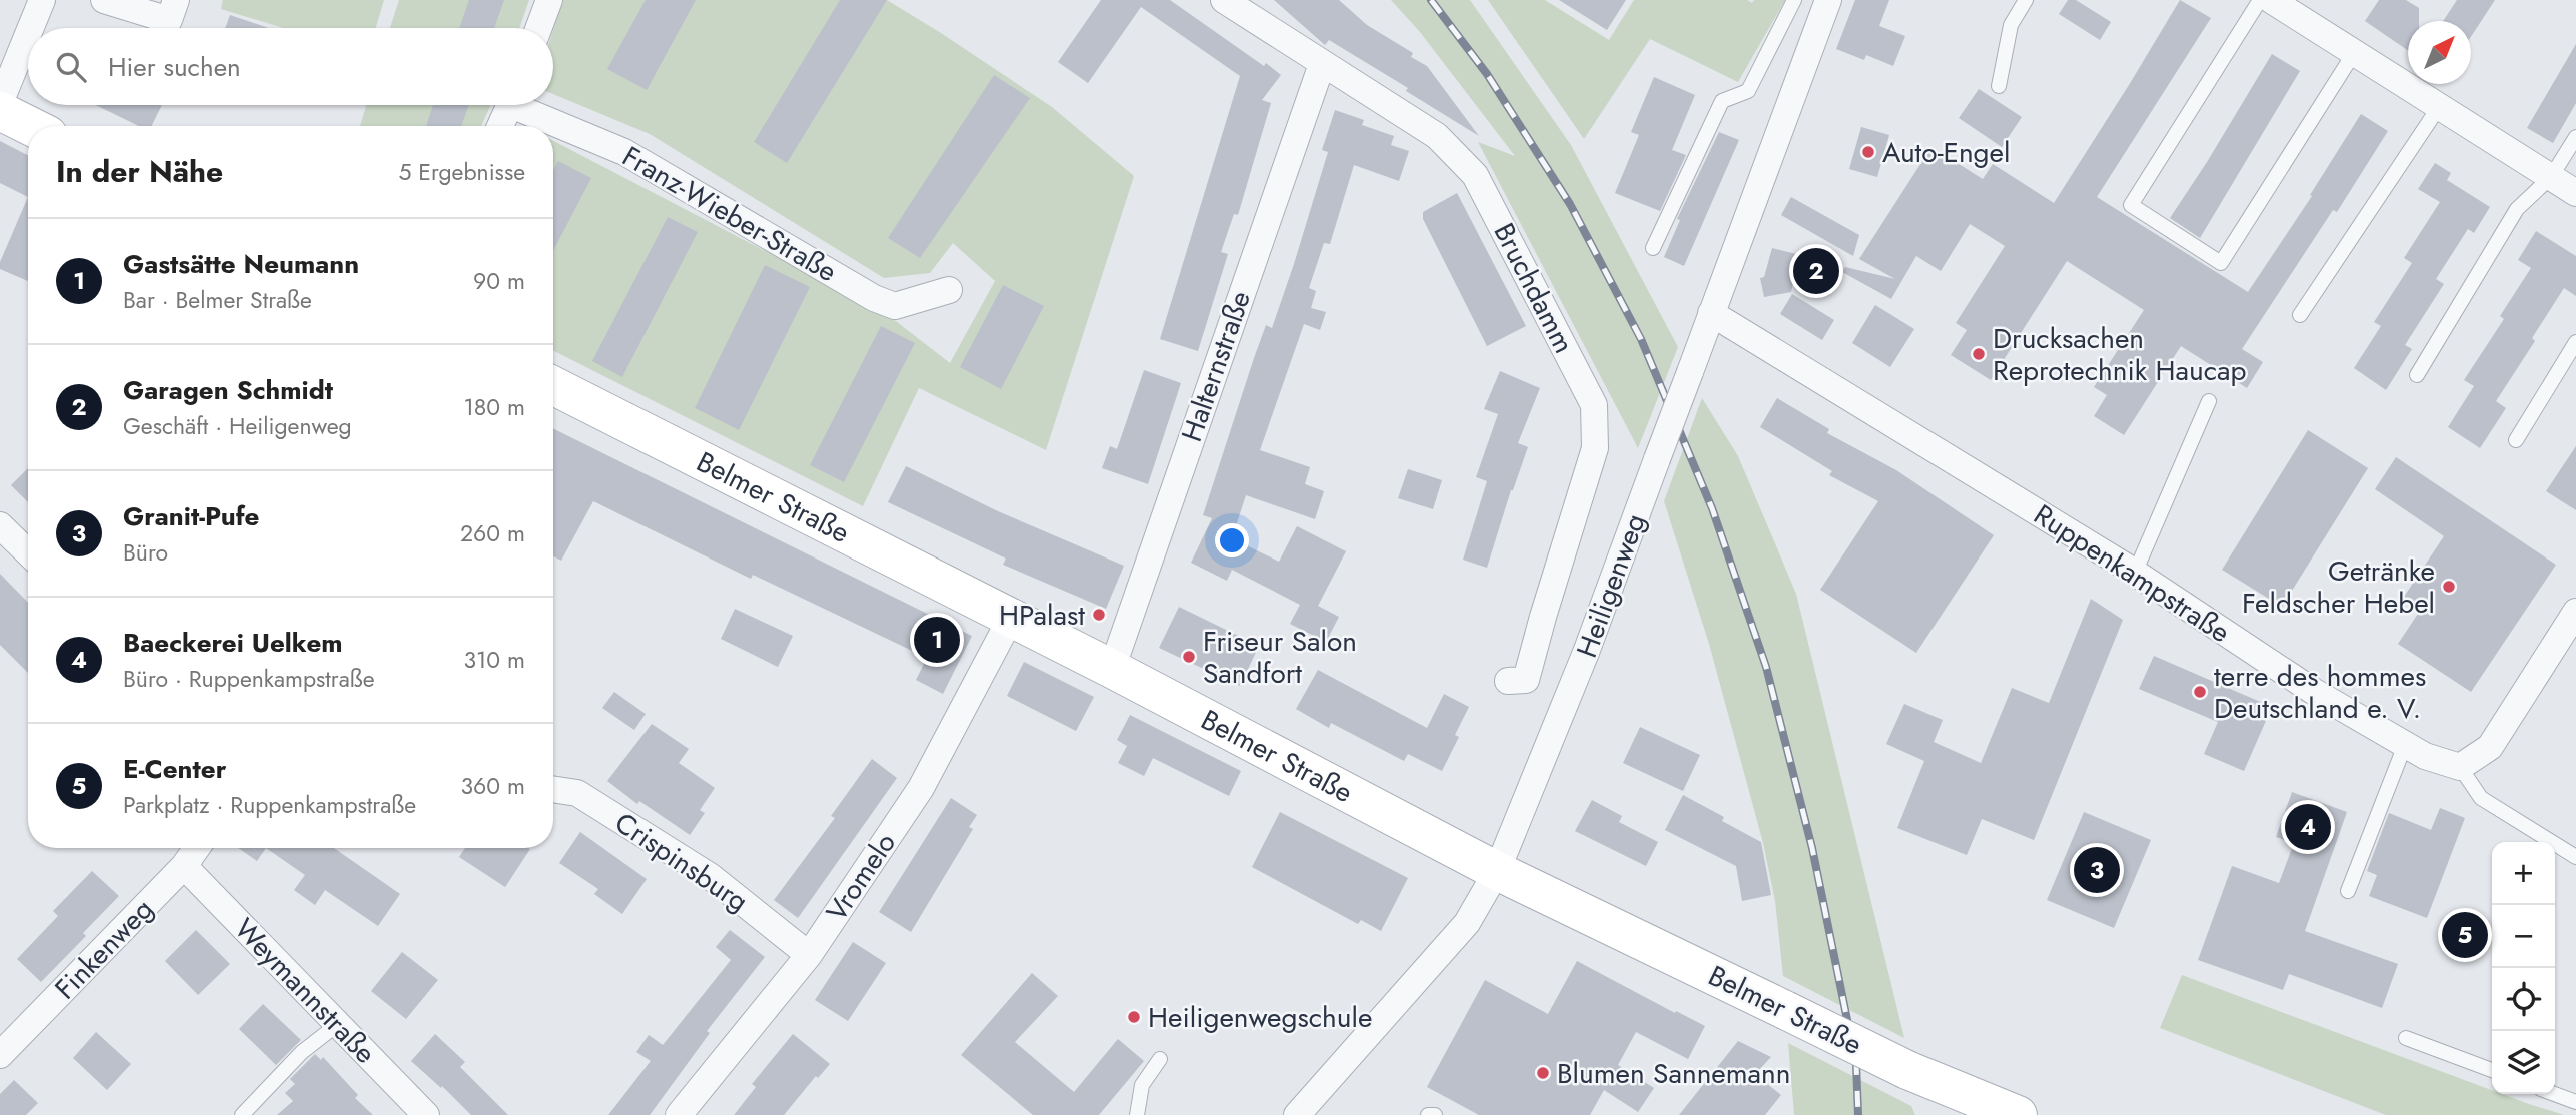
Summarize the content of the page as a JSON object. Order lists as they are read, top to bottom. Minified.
{"streets":{"street":["Franz-Wieber-Straße","Bruchdamm","Halternstraße","Belmer Straße","Ruppenkampstraße","Heiligenweg","Crispinsburg","Vromelo","Finkenweg","Weymannstraße"]},"crossings":[["Bruchdamm","Halternstraße"],["Halternstraße","Belmer Straße"],["Belmer Straße","Heiligenweg"],["Belmer Straße","Vromelo"],["Ruppenkampstraße","Heiligenweg"],["Crispinsburg","Vromelo"],["Finkenweg","Weymannstraße"]],"places":["Auto-Engel","Drucksachen Reprotechnik Haucap","Getränke Feldscher Hebel","HPalast","Friseur Salon Sandfort","terre des hommes Deutschland e. V.","Heiligenwegschule","Blumen Sannemann"],"north":"top right","page":{"search":"Hier suchen","heading":["In der Nähe","5 Ergebnisse"],"list":[{"mark":"1","name":"Gastsätte Neumann","note":"Bar · Belmer Straße","value":"90 m"},{"mark":"2","name":"Garagen Schmidt","note":"Geschäft · Heiligenweg","value":"180 m"},{"mark":"3","name":"Granit-Pufe","note":"Büro","value":"260 m"},{"mark":"4","name":"Baeckerei Uelkem","note":"Büro · Ruppenkampstraße","value":"310 m"},{"mark":"5","name":"E-Center","note":"Parkplatz · Ruppenkampstraße","value":"360 m"}],"pins":["2","1","4","3","5"],"map_buttons":["+","−"]}}
